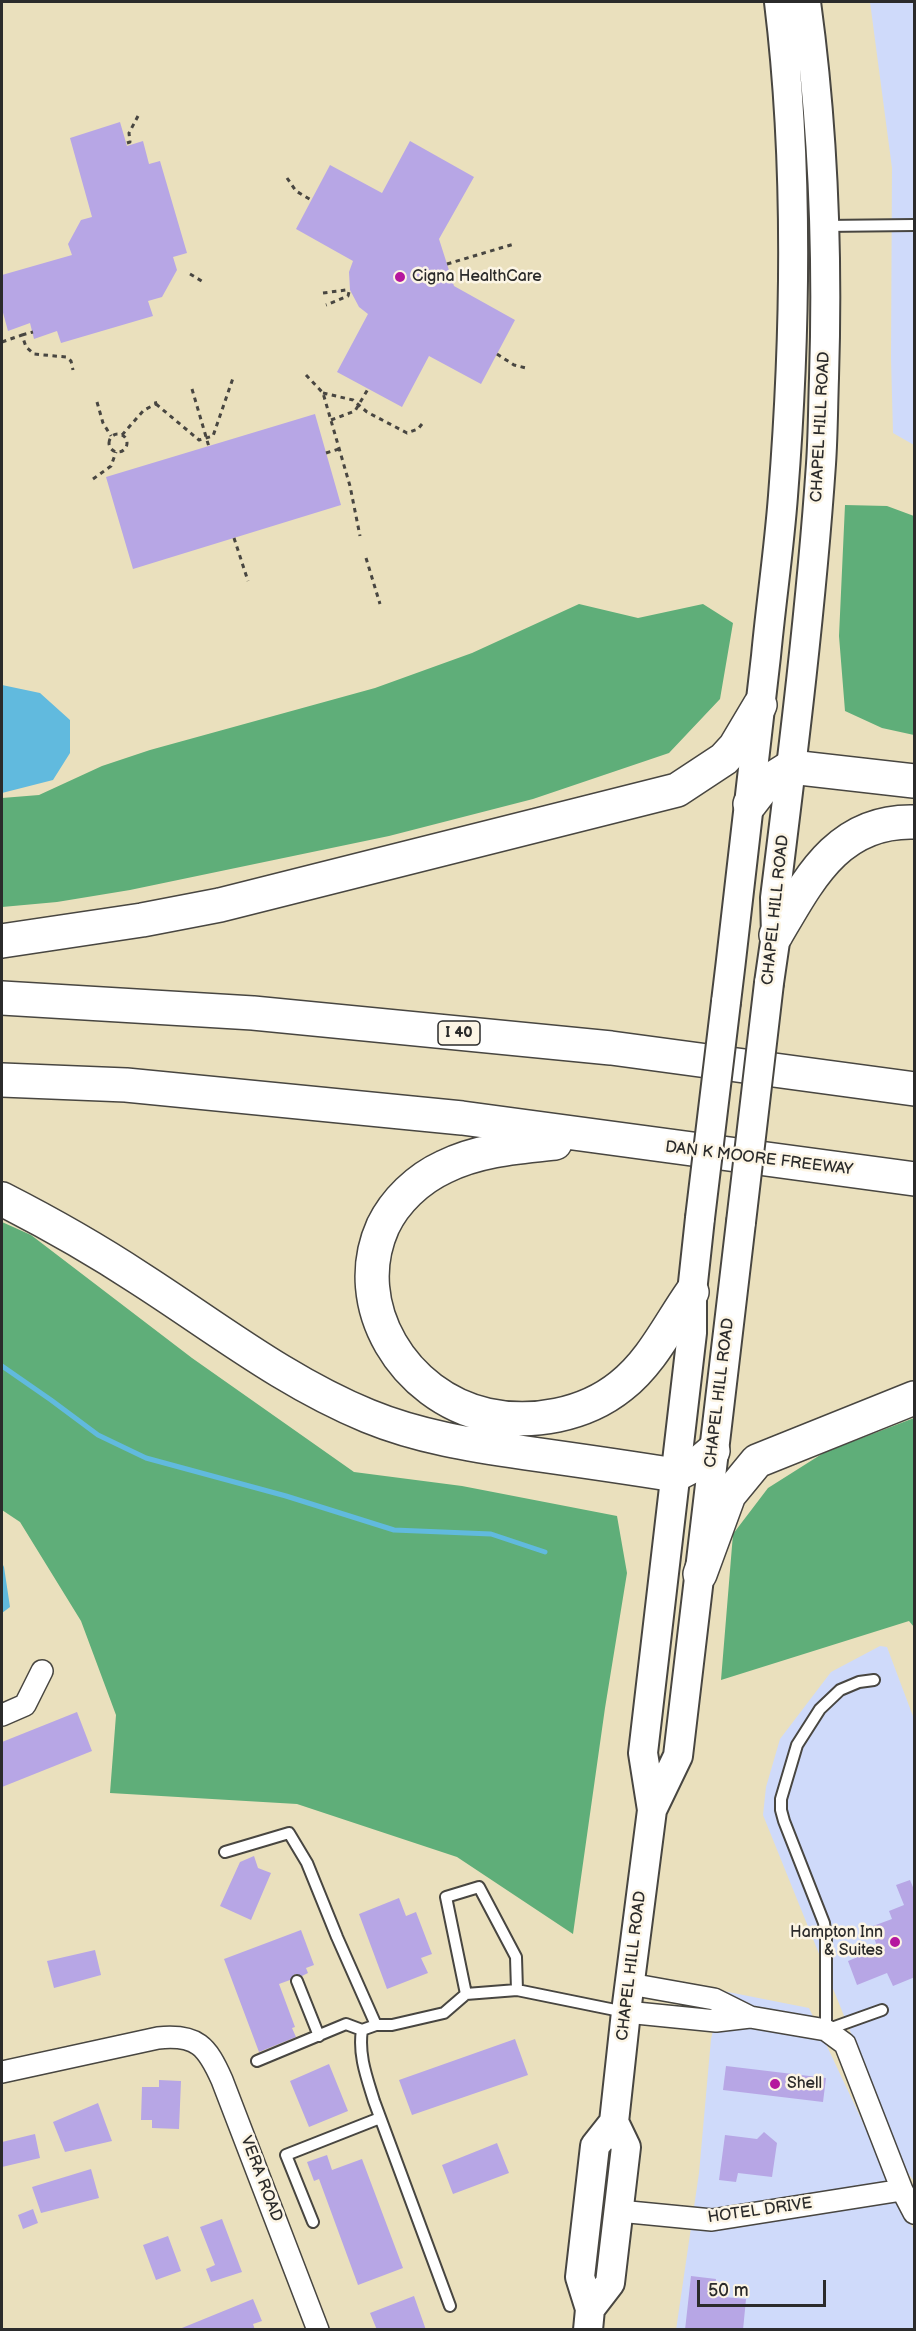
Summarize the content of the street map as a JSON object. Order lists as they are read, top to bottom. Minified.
{"streets":{"highway":["I 40","DAN K MOORE FREEWAY"],"main road":["CHAPEL HILL ROAD"],"street":["VERA ROAD","HOTEL DRIVE"]},"crossings":[["CHAPEL HILL ROAD","HOTEL DRIVE"]],"places":["Cigna HealthCare","Hampton Inn & Suites","Shell"],"scale_bar":"50 m"}
